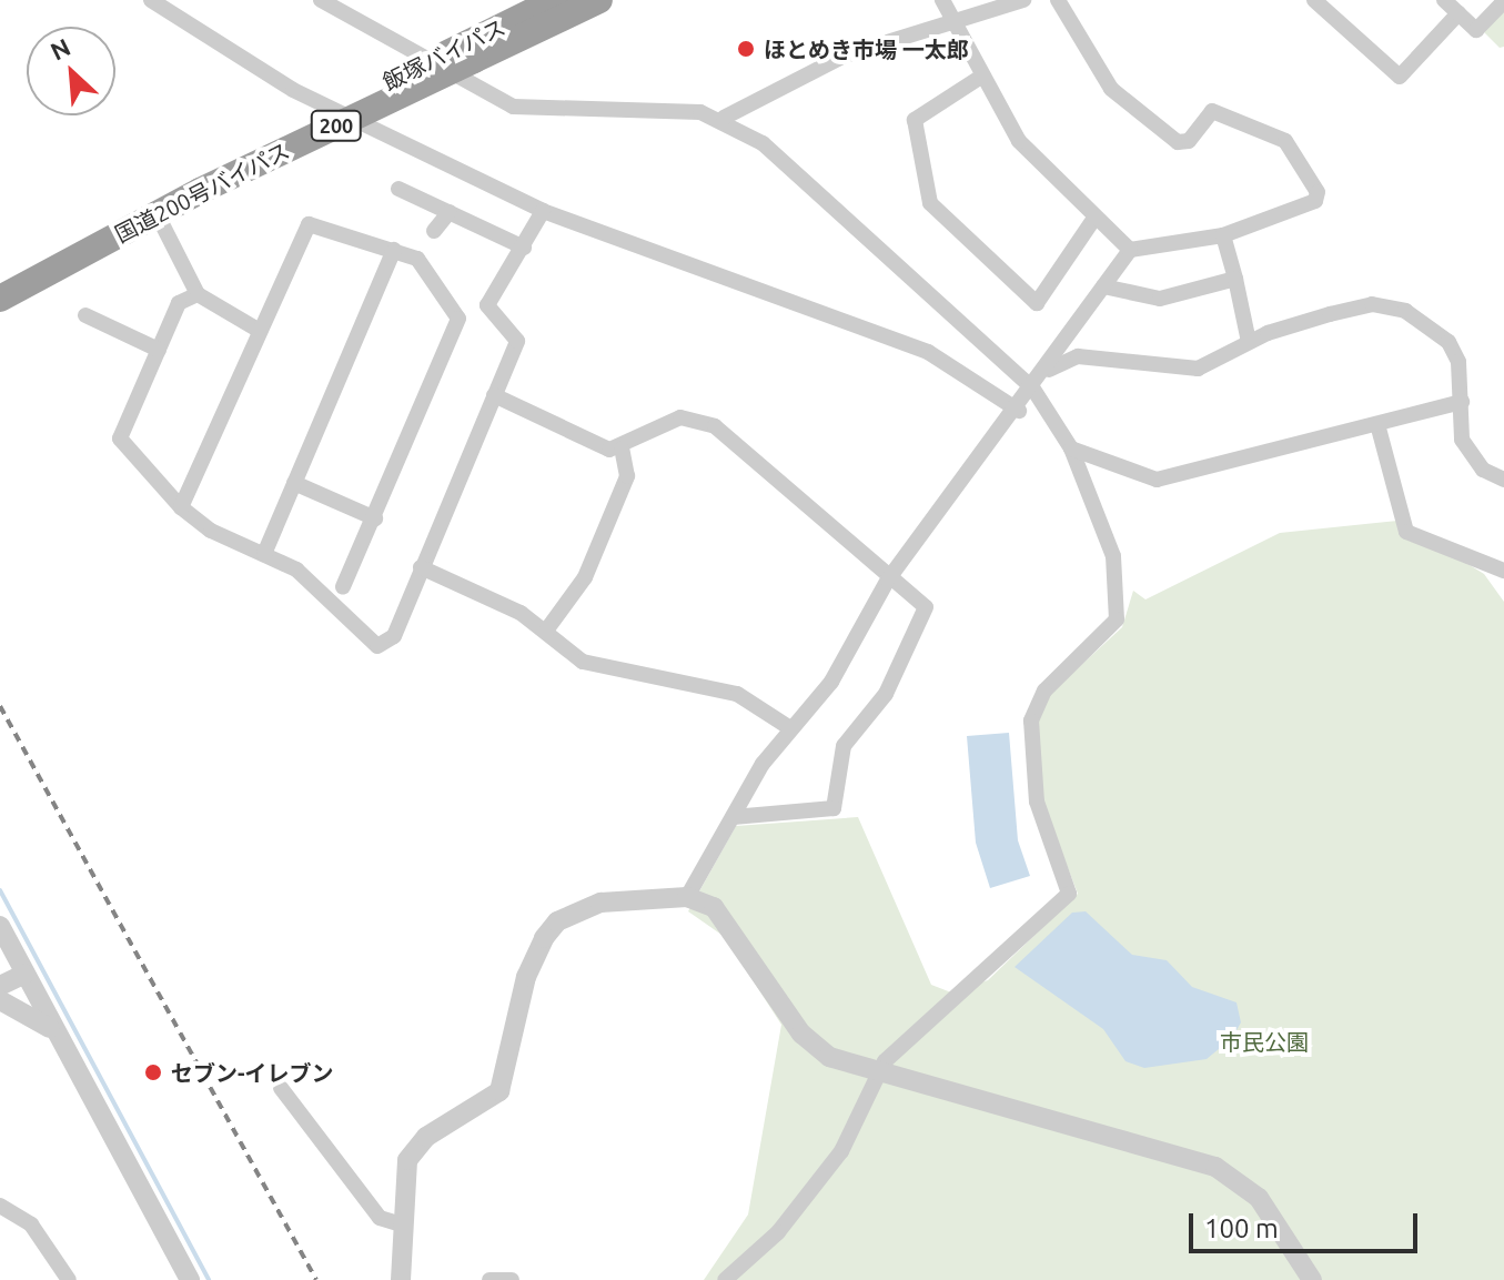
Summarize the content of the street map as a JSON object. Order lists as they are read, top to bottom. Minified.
{"streets":{"highway":["飯塚バイパス","200","国道200号バイパス"]},"crossings":[["飯塚バイパス","国道200号バイパス"]],"parks":["市民公園"],"places":["ほとめき市場 一太郎","セブン-イレブン"],"scale_bar":"100 m","north":"top left"}
